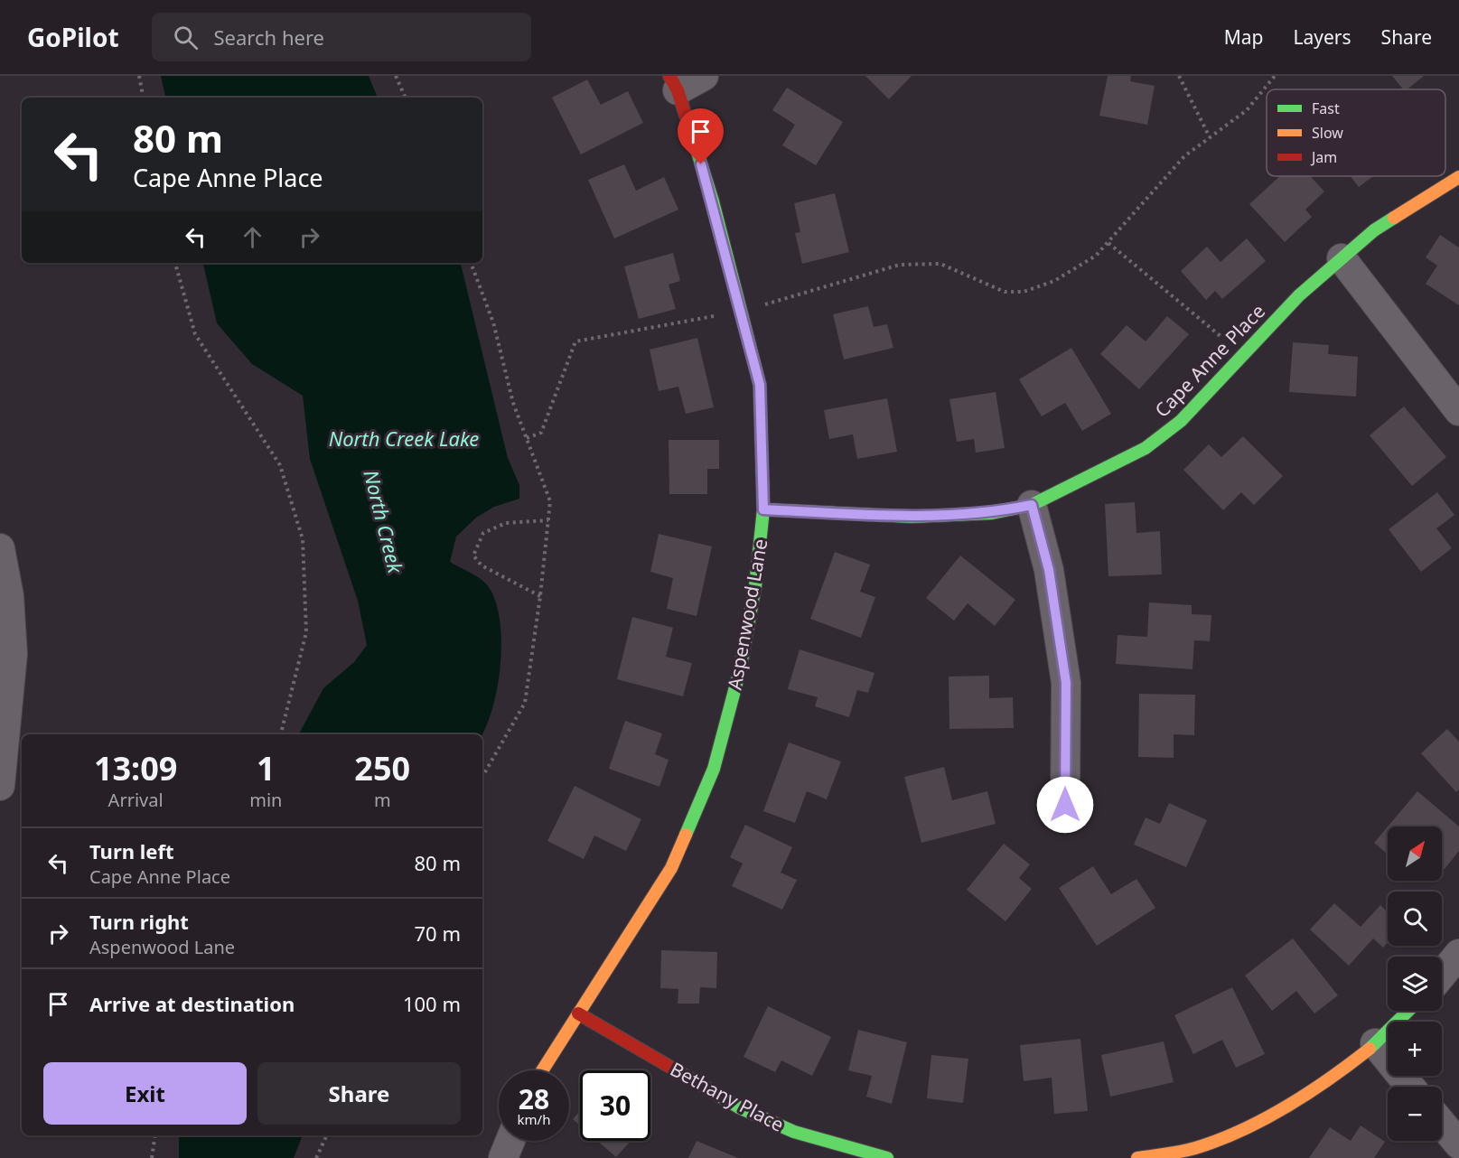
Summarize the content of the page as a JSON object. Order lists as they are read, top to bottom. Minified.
{"streets":{"street":["Cape Anne Place","Aspenwood Lane","Bethany Place"]},"crossings":[["Cape Anne Place","Aspenwood Lane"],["Aspenwood Lane","Bethany Place"]],"water":["North Creek Lake","North Creek"],"legend":["Fast","Slow","Jam"],"north":"top right","page":{"header":"GoPilot","search":"Search here","nav":["Map","Layers","Share"],"turn":["80 m","Cape Anne Place"],"eta":["13:09","Arrival","1","min","250","m"],"map_buttons":["+","−"],"list":[{"name":"Turn left","note":"Cape Anne Place","value":"80 m"},{"name":"Turn right","note":"Aspenwood Lane","value":"70 m"},{"name":"Arrive at destination","value":"100 m"}],"buttons":["Exit","Share"],"speed":"28 km/h","limit":"30"}}
